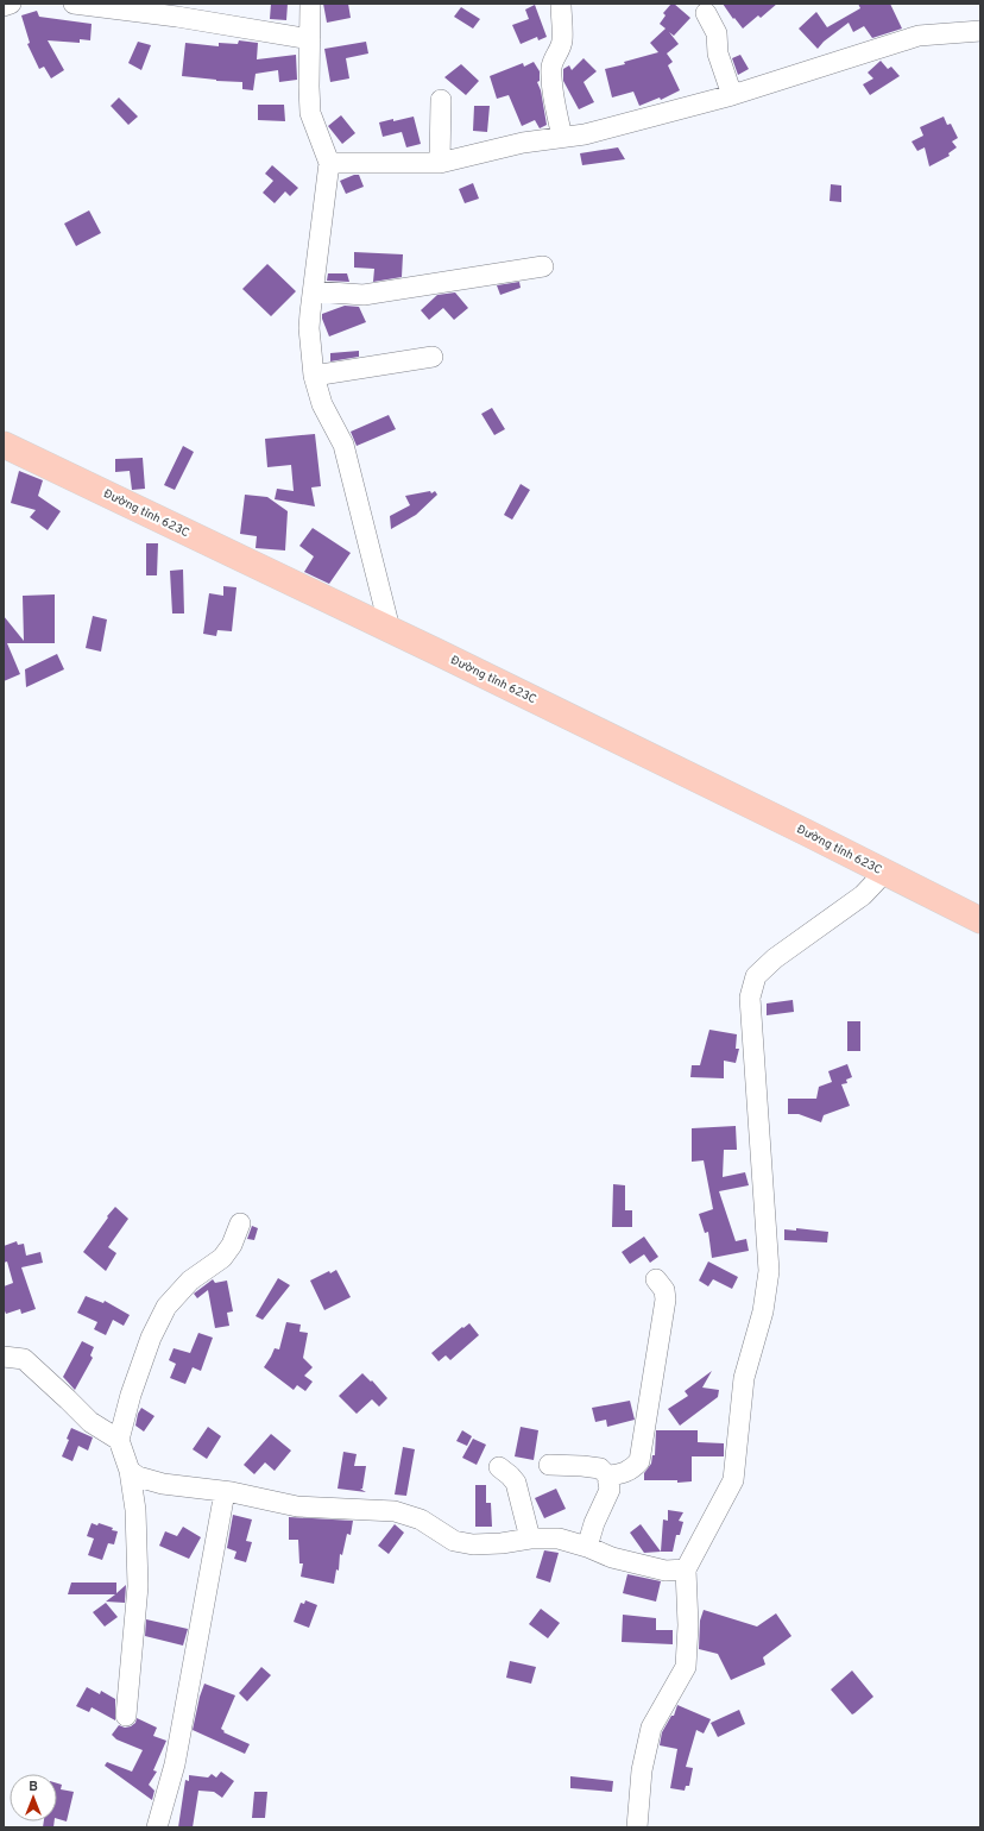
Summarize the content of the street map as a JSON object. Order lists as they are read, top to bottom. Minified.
{"streets":{"main road":["Đường tỉnh 623C"]},"north":"top"}
